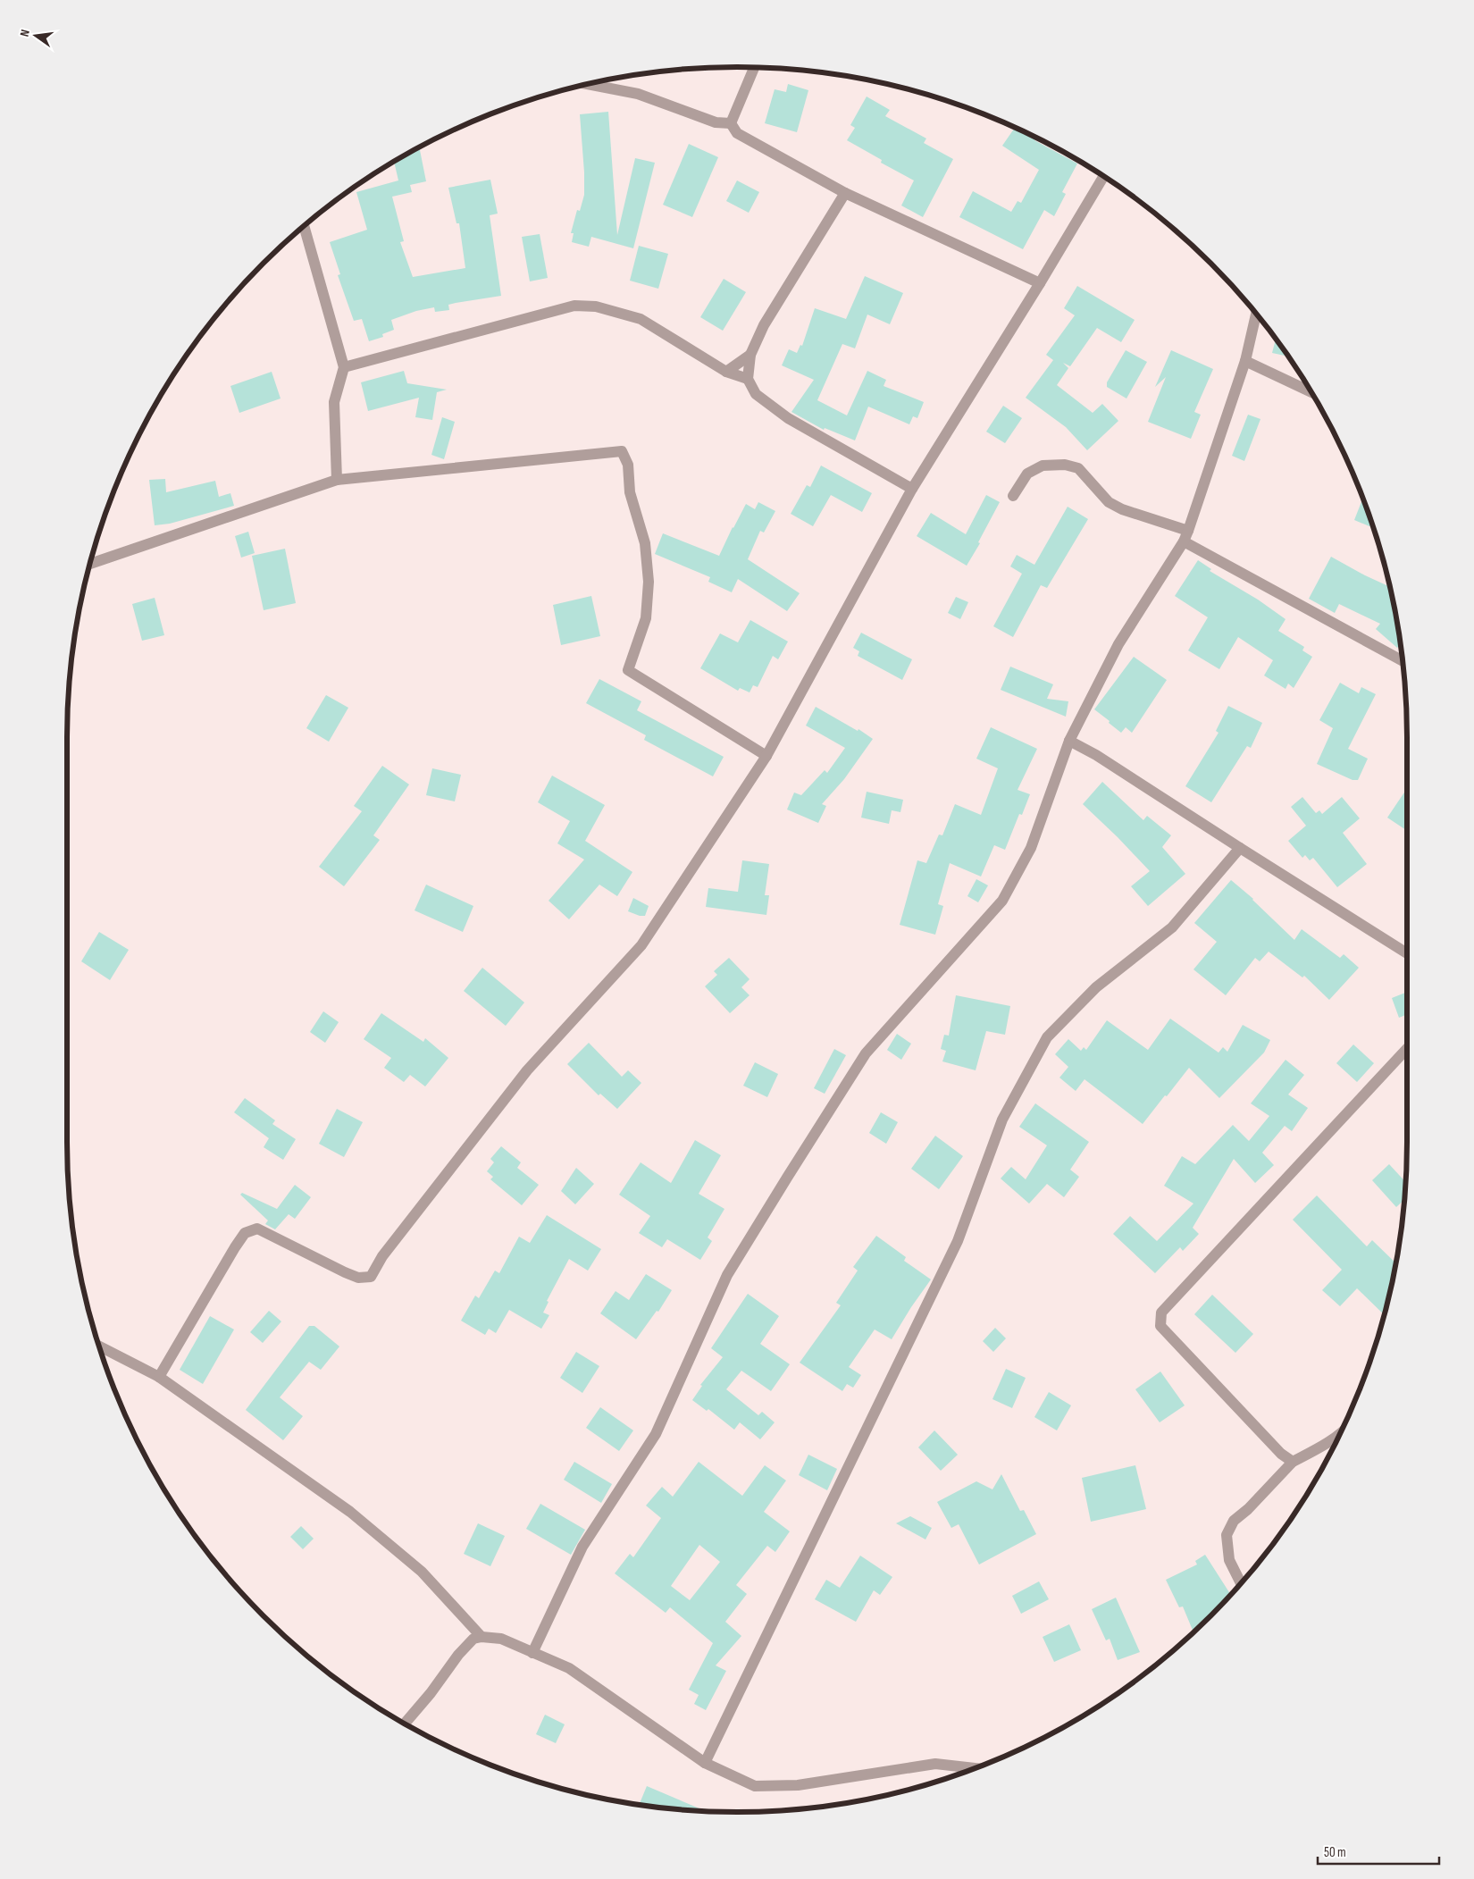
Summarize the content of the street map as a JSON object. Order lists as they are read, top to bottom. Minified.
{"scale_bar":"50 m","north":"left"}
